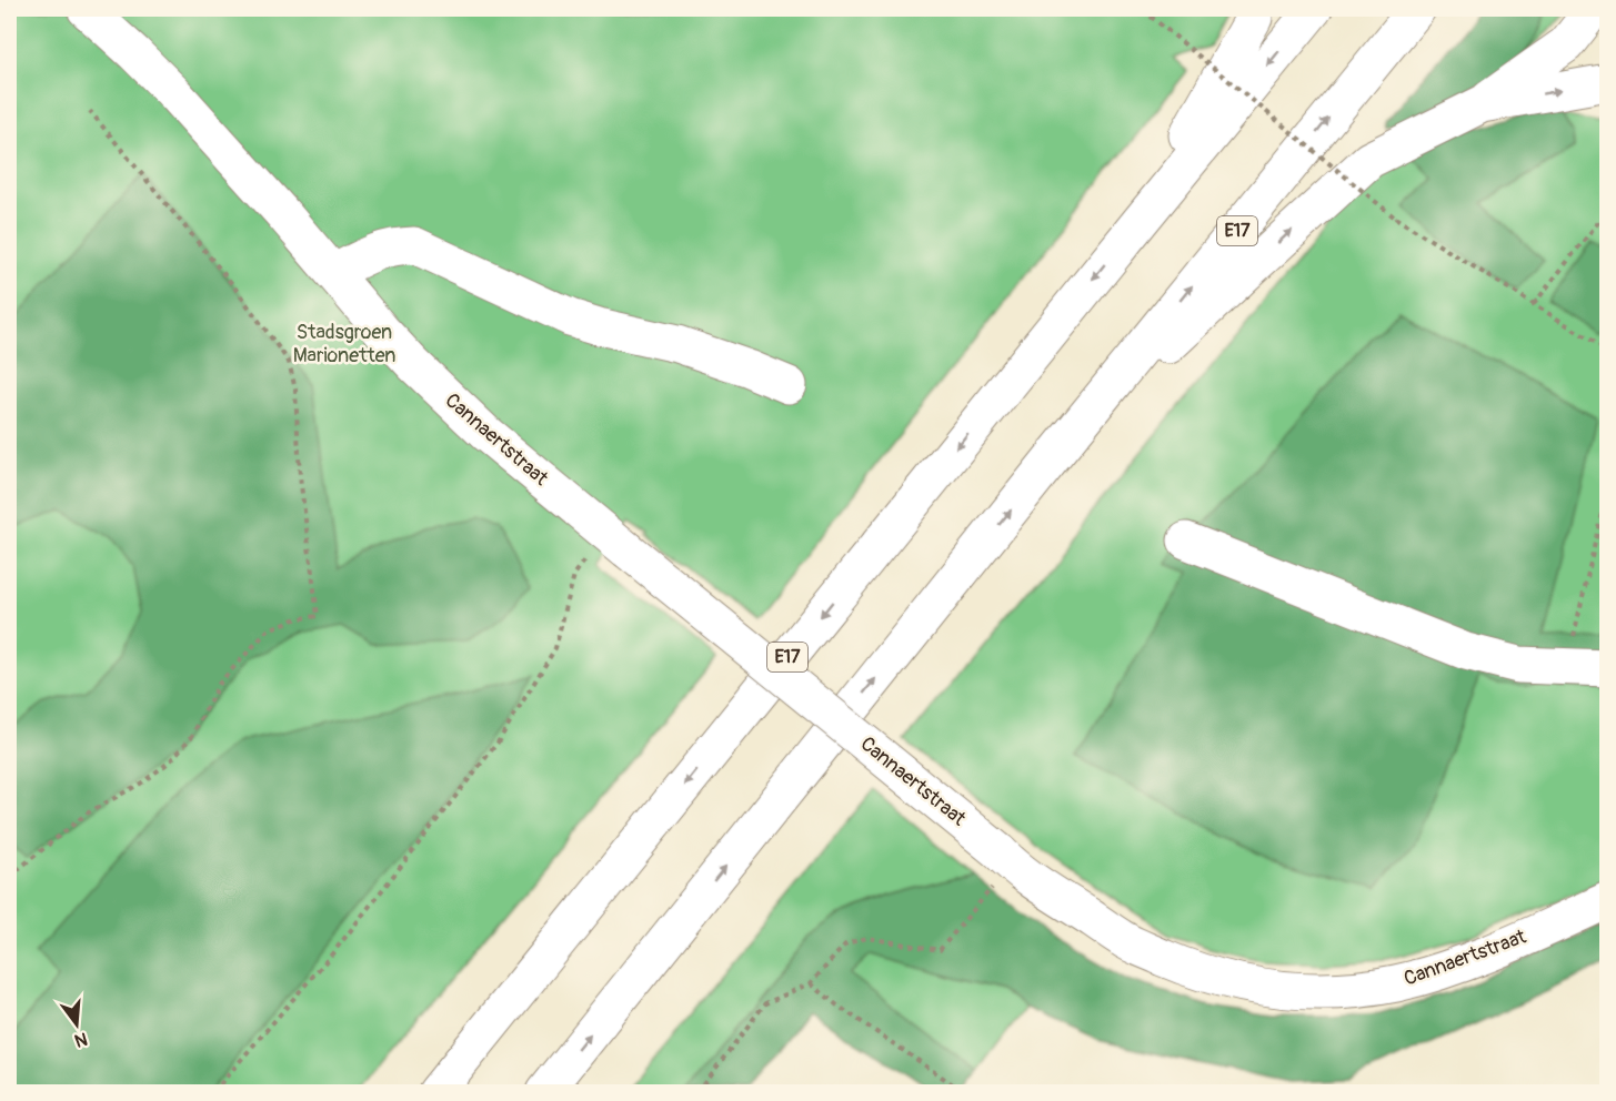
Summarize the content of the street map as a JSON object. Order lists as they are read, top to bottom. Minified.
{"streets":{"main road":["E17","Cannaertstraat"]},"parks":["Stadsgroen Marionetten"],"north":"bottom"}
